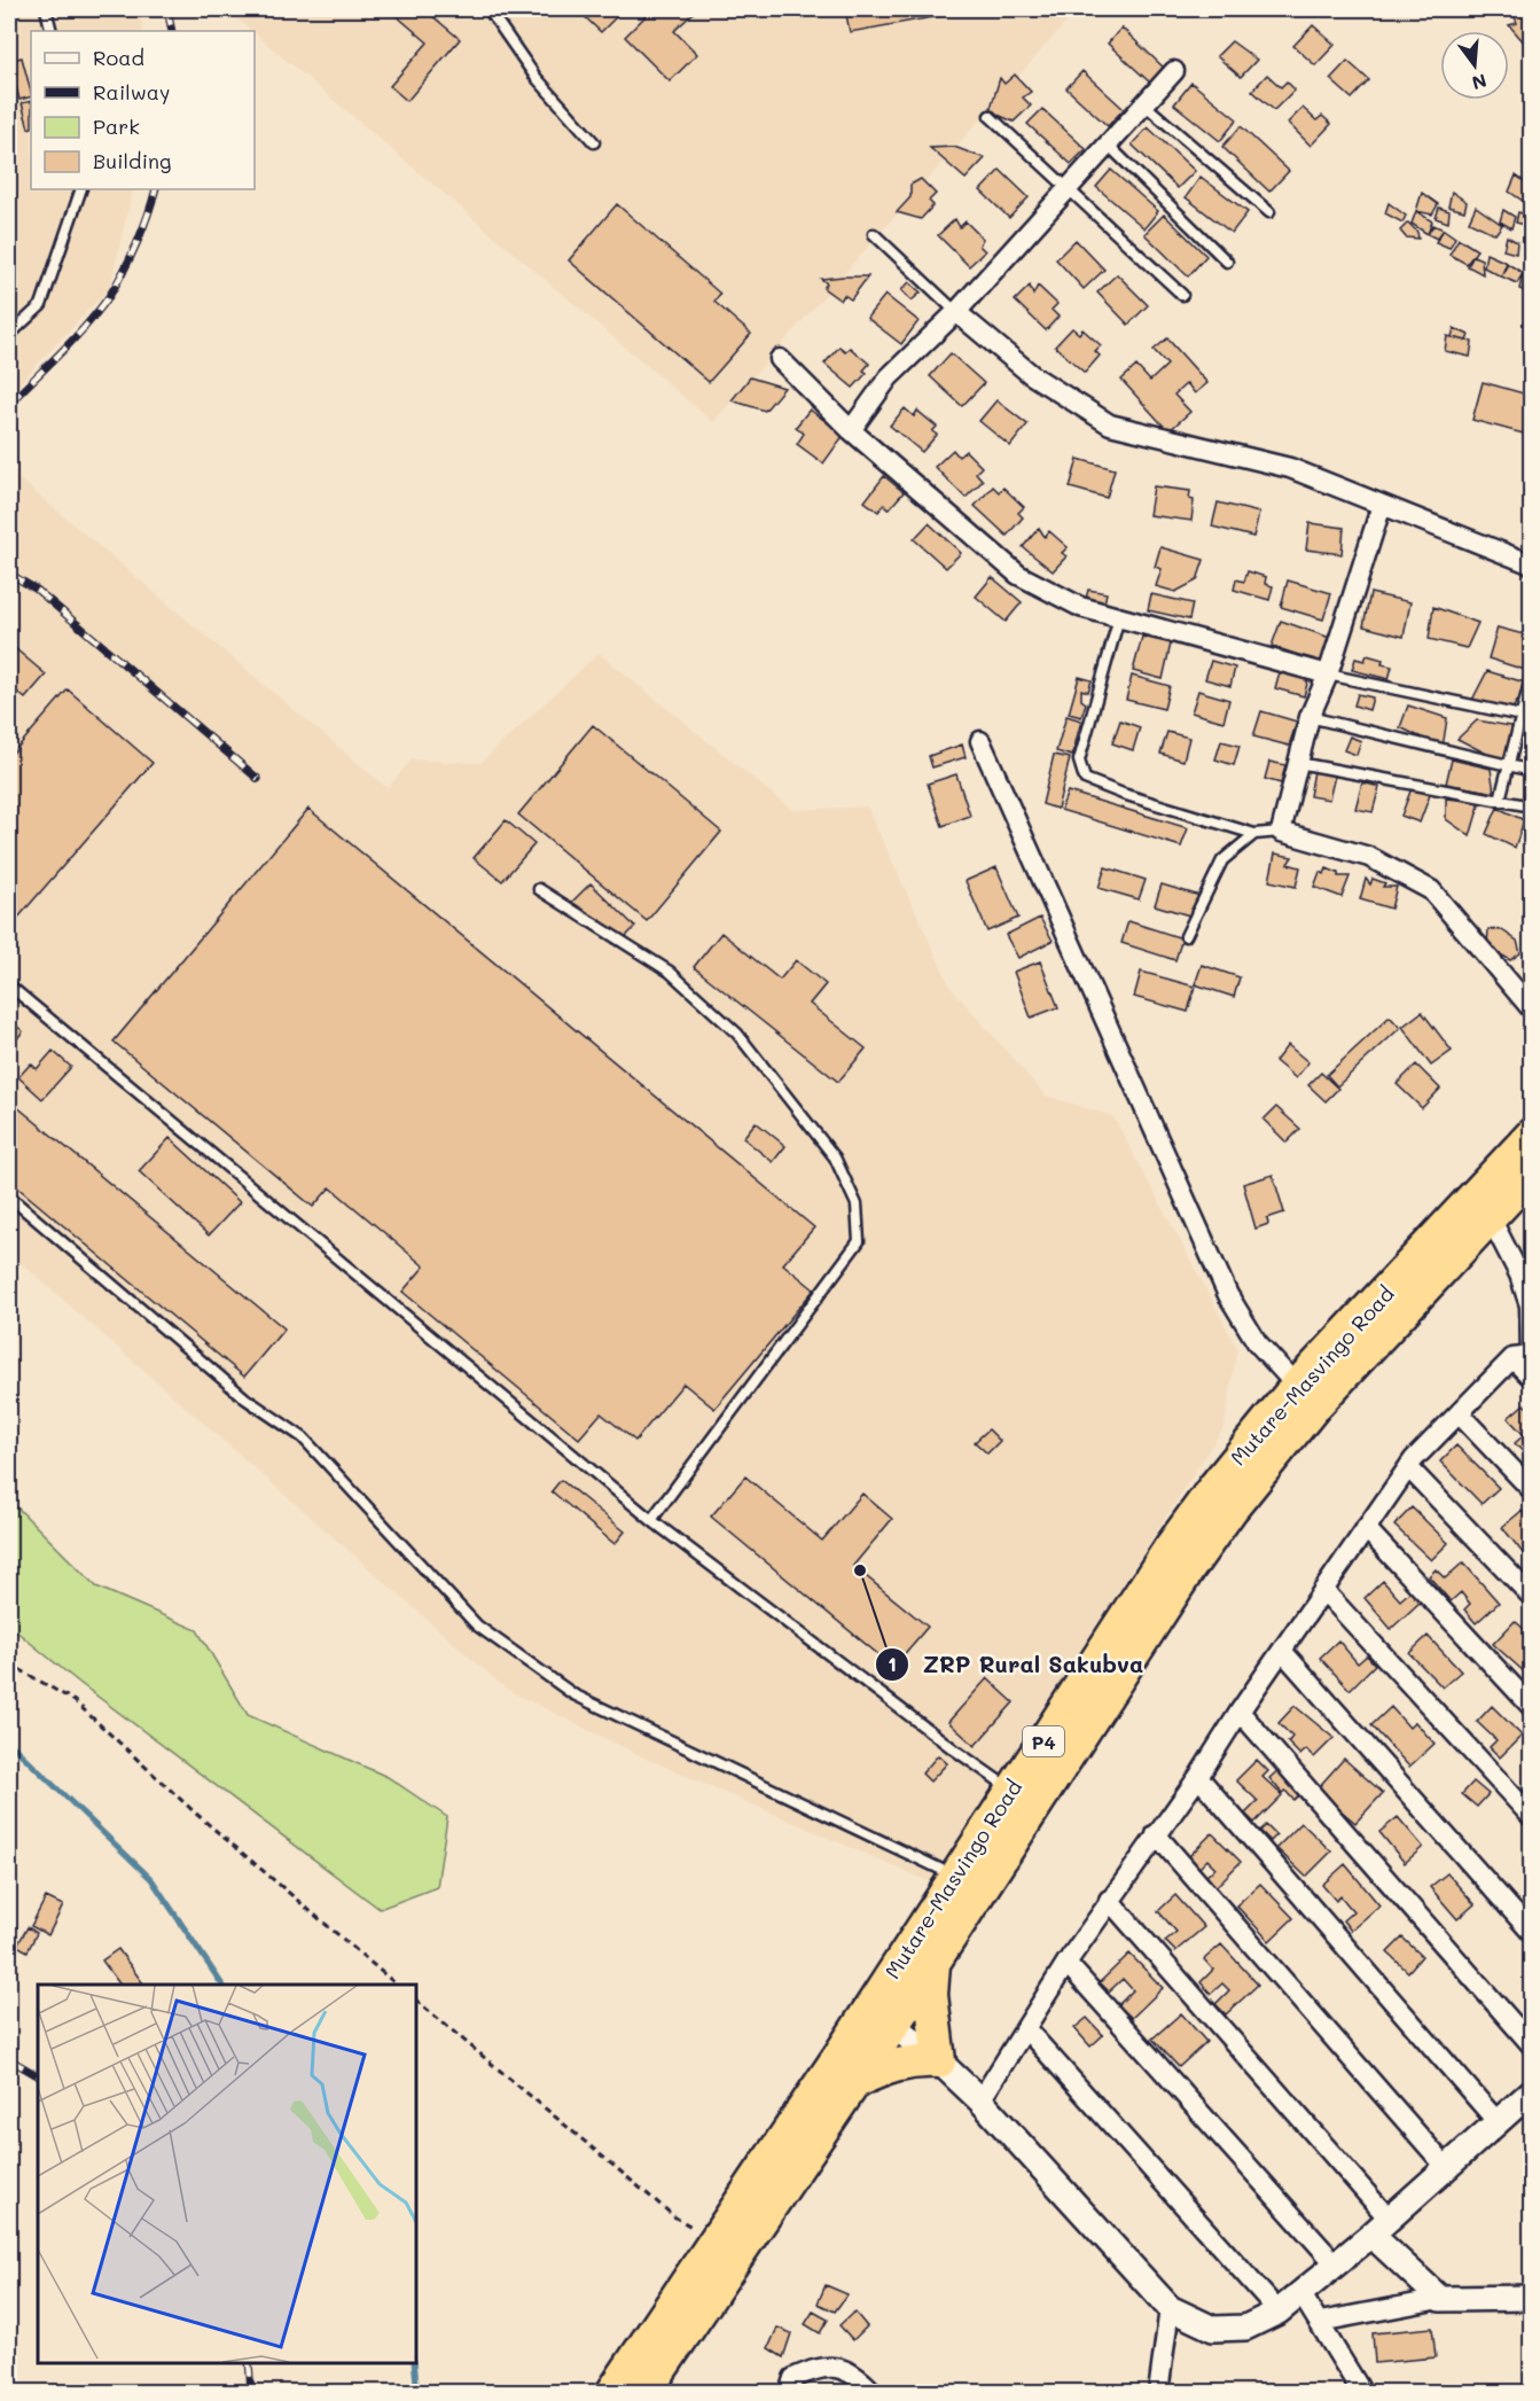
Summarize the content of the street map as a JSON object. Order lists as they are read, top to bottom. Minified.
{"streets":{"highway":["Mutare-Masvingo Road","P4"]},"places":["ZRP Rural Sakubva"],"legend":["Road","Railway","Park","Building"],"north":"bottom"}
